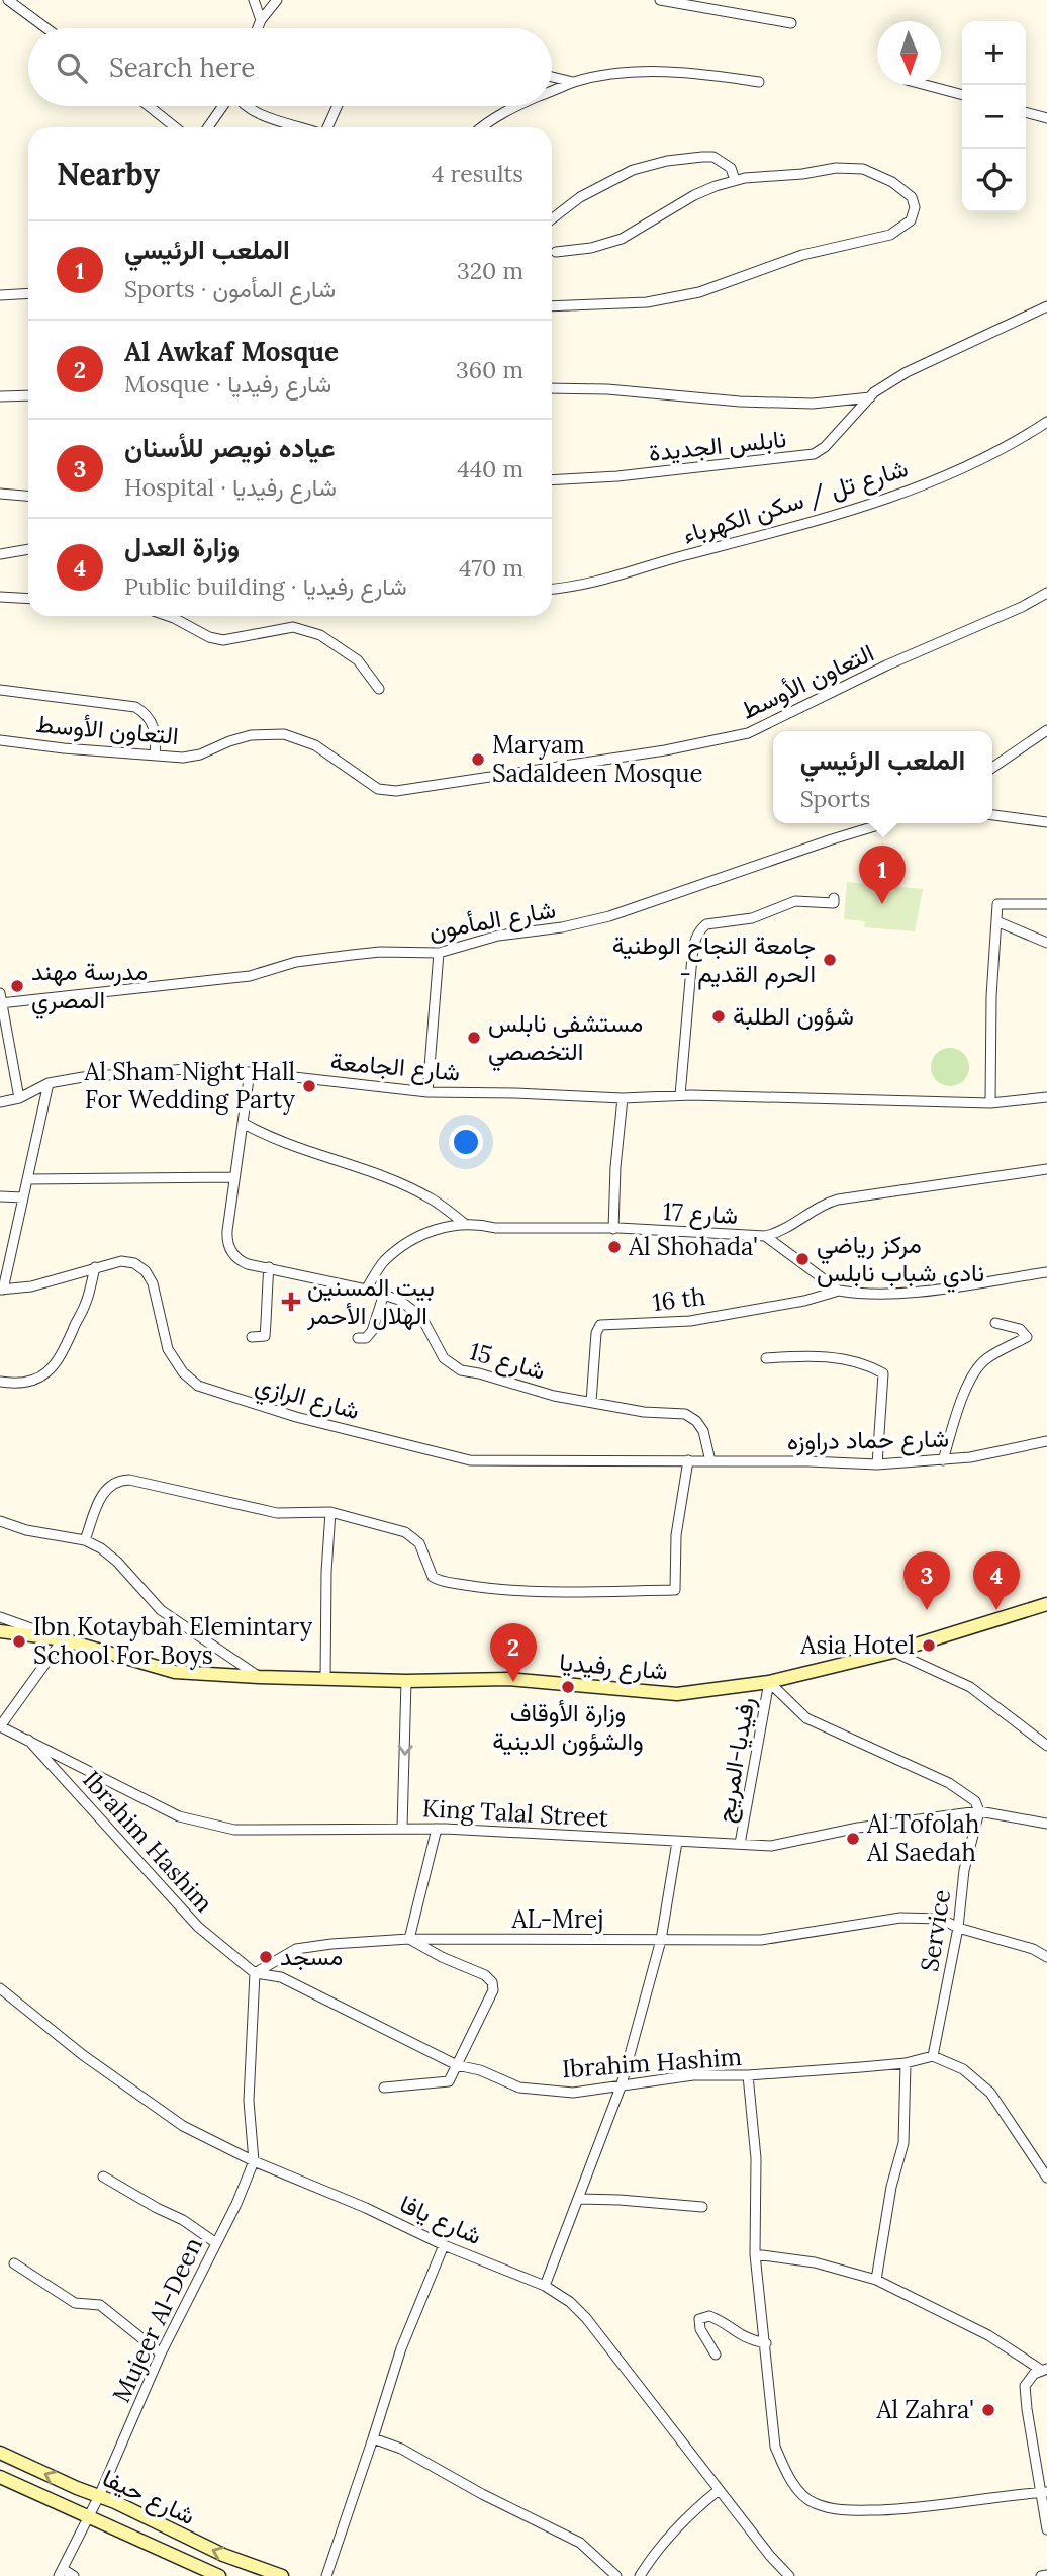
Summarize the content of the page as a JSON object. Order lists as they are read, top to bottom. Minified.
{"streets":{"main road":["شارع رفيديا","شارع حيفا"],"street":["نابلس الجديدة","شارع تل / سكن الكهرباء","التعاون الأوسط","شارع المأمون","شارع الجامعة","شارع 17","16 th","شارع 15","شارع الرازي","شارع حماد دراوزه","رفيديا-المريج","King Talal Street","Ibrahim Hashim","AL-Mrej","Service","شارع يافا","Mujeer Al-Deen"]},"crossings":[["شارع الجامعة","شارع 15"],["شارع 17","شارع 15"],["16 th","شارع 15"],["شارع 15","شارع حماد دراوزه"],["شارع الرازي","شارع حماد دراوزه"],["شارع رفيديا","رفيديا-المريج"],["رفيديا-المريج","King Talal Street"],["King Talal Street","Ibrahim Hashim"],["King Talal Street","Service"],["Ibrahim Hashim","AL-Mrej"],["Ibrahim Hashim","Service"],["AL-Mrej","Service"],["شارع يافا","Mujeer Al-Deen"],["Mujeer Al-Deen","شارع حيفا"]],"places":{"other":["Maryam Sadaldeen Mosque","جامعة النجاح الوطنية - الحرم القديم","مدرسة مهند المصري","شؤون الطلبة","مستشفى نابلس التخصصي","Al Sham Night Hall For Wedding Party","Al Shohada'","مركز رياضي نادي شباب نابلس","Ibn Kotaybah Elemintary School For Boys","Asia Hotel","وزارة الأوقاف والشؤون الدينية","Al Tofolah Al Saedah","مسجد","Al Zahra'"],"health":["بيت المسنين الهلال الأحمر"]},"north":"bottom","page":{"map_buttons":["+","−"],"search":"Search here","heading":["Nearby","4 results"],"list":[{"mark":"1","name":"الملعب الرئيسي","note":"Sports · شارع المأمون","value":"320 m"},{"mark":"2","name":"Al Awkaf Mosque","note":"Mosque · شارع رفيديا","value":"360 m"},{"mark":"3","name":"عياده نويصر للأسنان","note":"Hospital · شارع رفيديا","value":"440 m"},{"mark":"4","name":"وزارة العدل","note":"Public building · شارع رفيديا","value":"470 m"}],"popup":["الملعب الرئيسي","Sports"],"pins":["1","3","4","2"]}}
